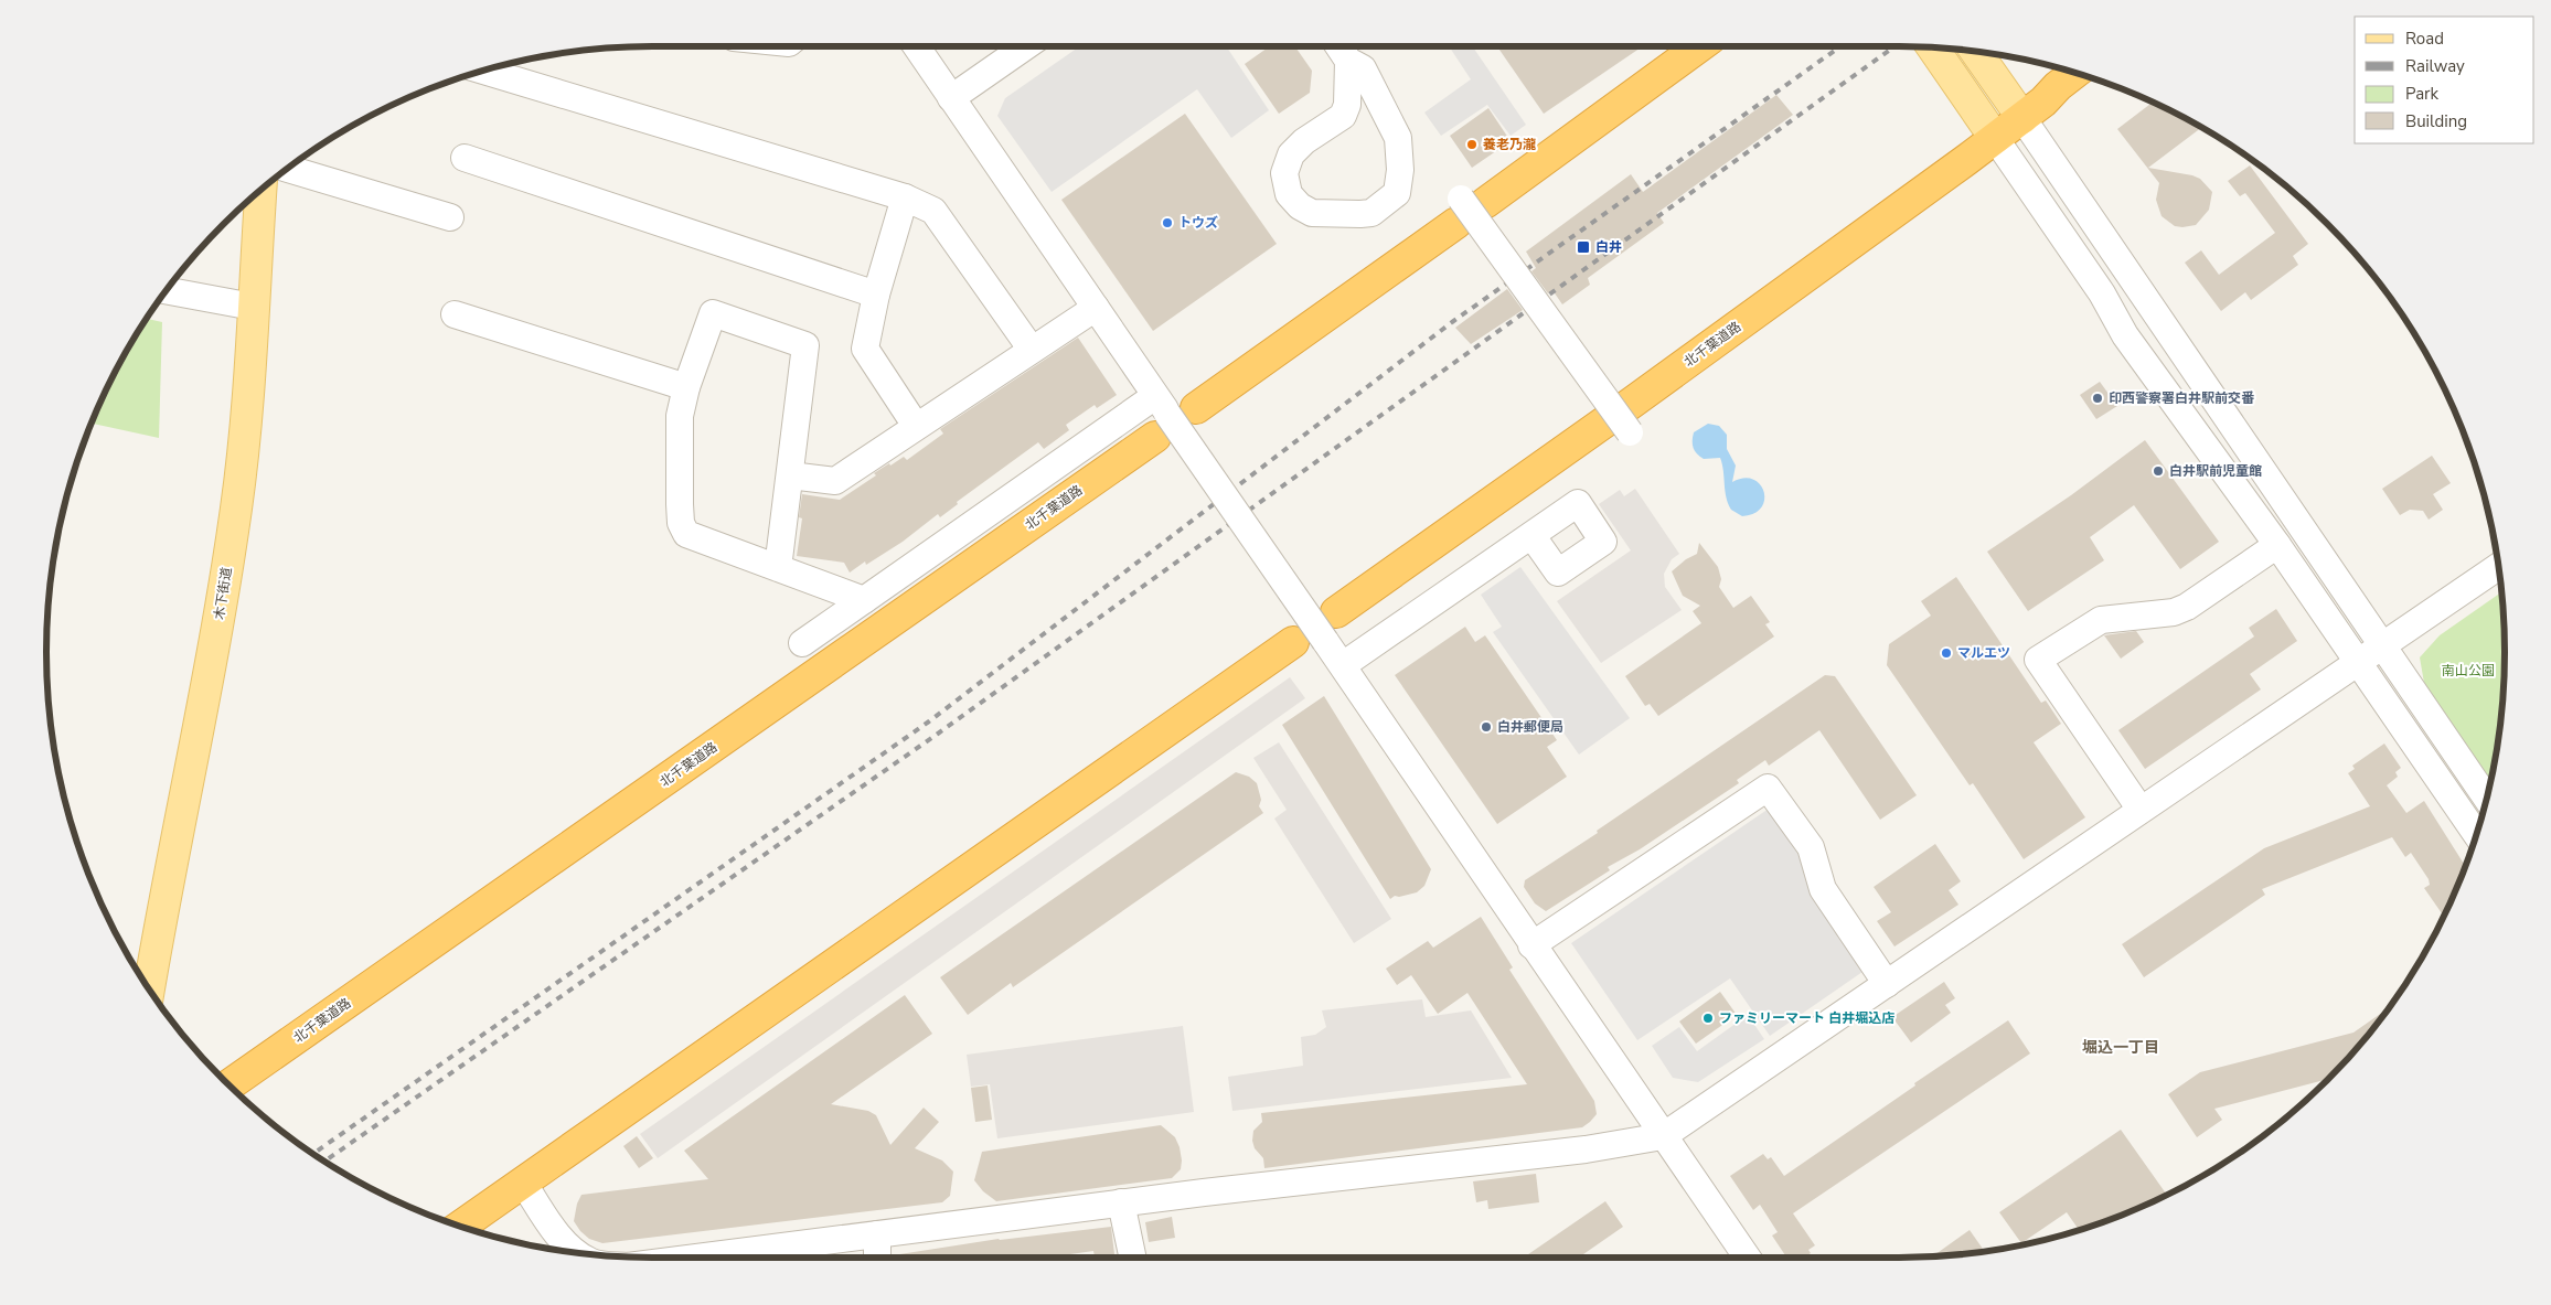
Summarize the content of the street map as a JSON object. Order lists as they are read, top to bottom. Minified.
{"streets":{"highway":["北千葉道路"],"main road":["木下街道"]},"districts":["堀込一丁目"],"parks":["南山公園"],"places":{"other":["養老乃瀧","トウズ","印西警察署白井駅前交番","白井駅前児童館","マルエツ","白井郵便局","ファミリーマート 白井堀込店"],"transit":["白井"]},"legend":["Road","Railway","Park","Building"]}
